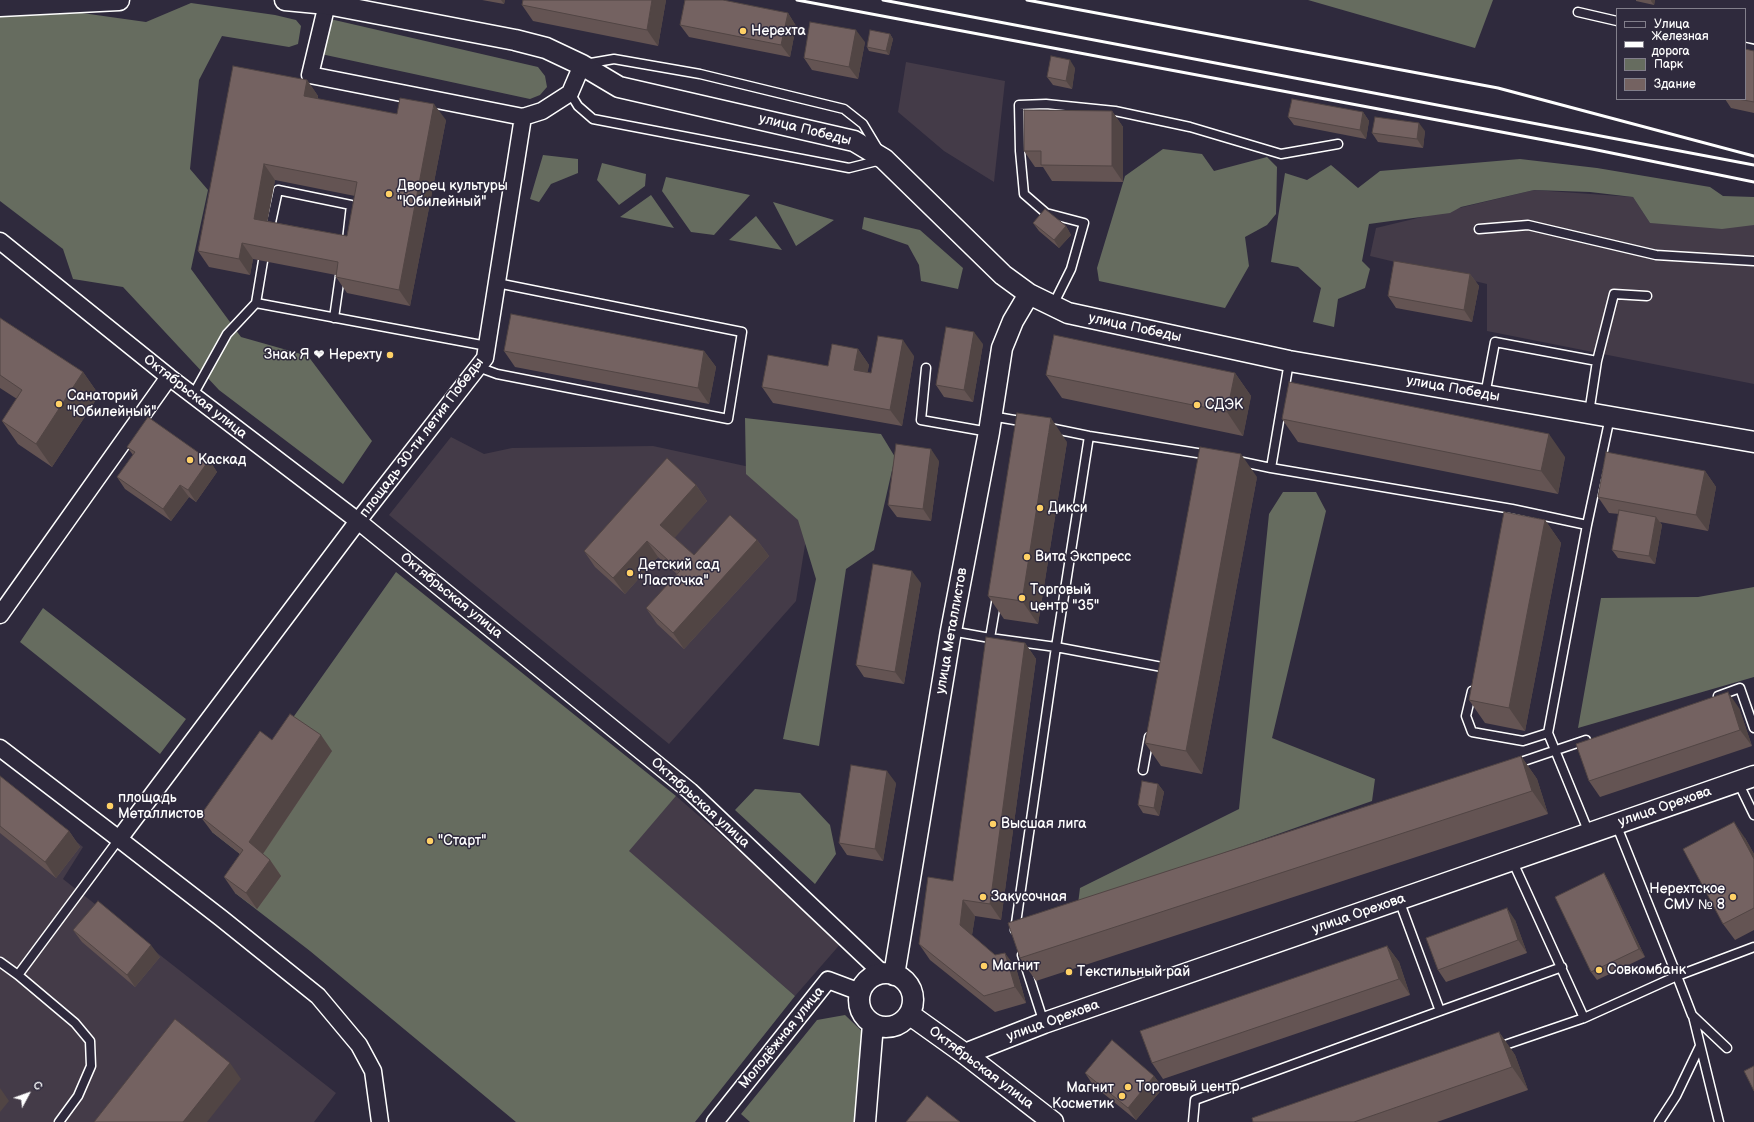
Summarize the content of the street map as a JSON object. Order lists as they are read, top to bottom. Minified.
{"streets":{"street":["улица Победы","Октябрьская улица","площадь 30-ти летия Победы","улица Металлистов","улица Орехова","Молодёжная улица"]},"crossings":[["улица Победы","улица Металлистов"],["Октябрьская улица","площадь 30-ти летия Победы"],["Октябрьская улица","улица Металлистов"],["Октябрьская улица","улица Орехова"],["Октябрьская улица","Молодёжная улица"],["улица Металлистов","Молодёжная улица"]],"places":["Нерехта","Дворец культуры \"Юбилейный\"","Знак Я ❤ Нерехту","Санаторий \"Юбилейный\"","СДЭК","Каскад","Дикси","Вита Экспресс","Детский сад \"Ласточка\"","Торговый центр \"35\"","площадь Металлистов","Высшая лига","\"Старт\"","Закусочная","Нерехтское СМУ № 8","Магнит","Совкомбанк","Текстильный рай","Торговый центр","Магнит Косметик"],"legend":["Улица","Железная дорога","Парк","Здание"],"north":"top right"}
